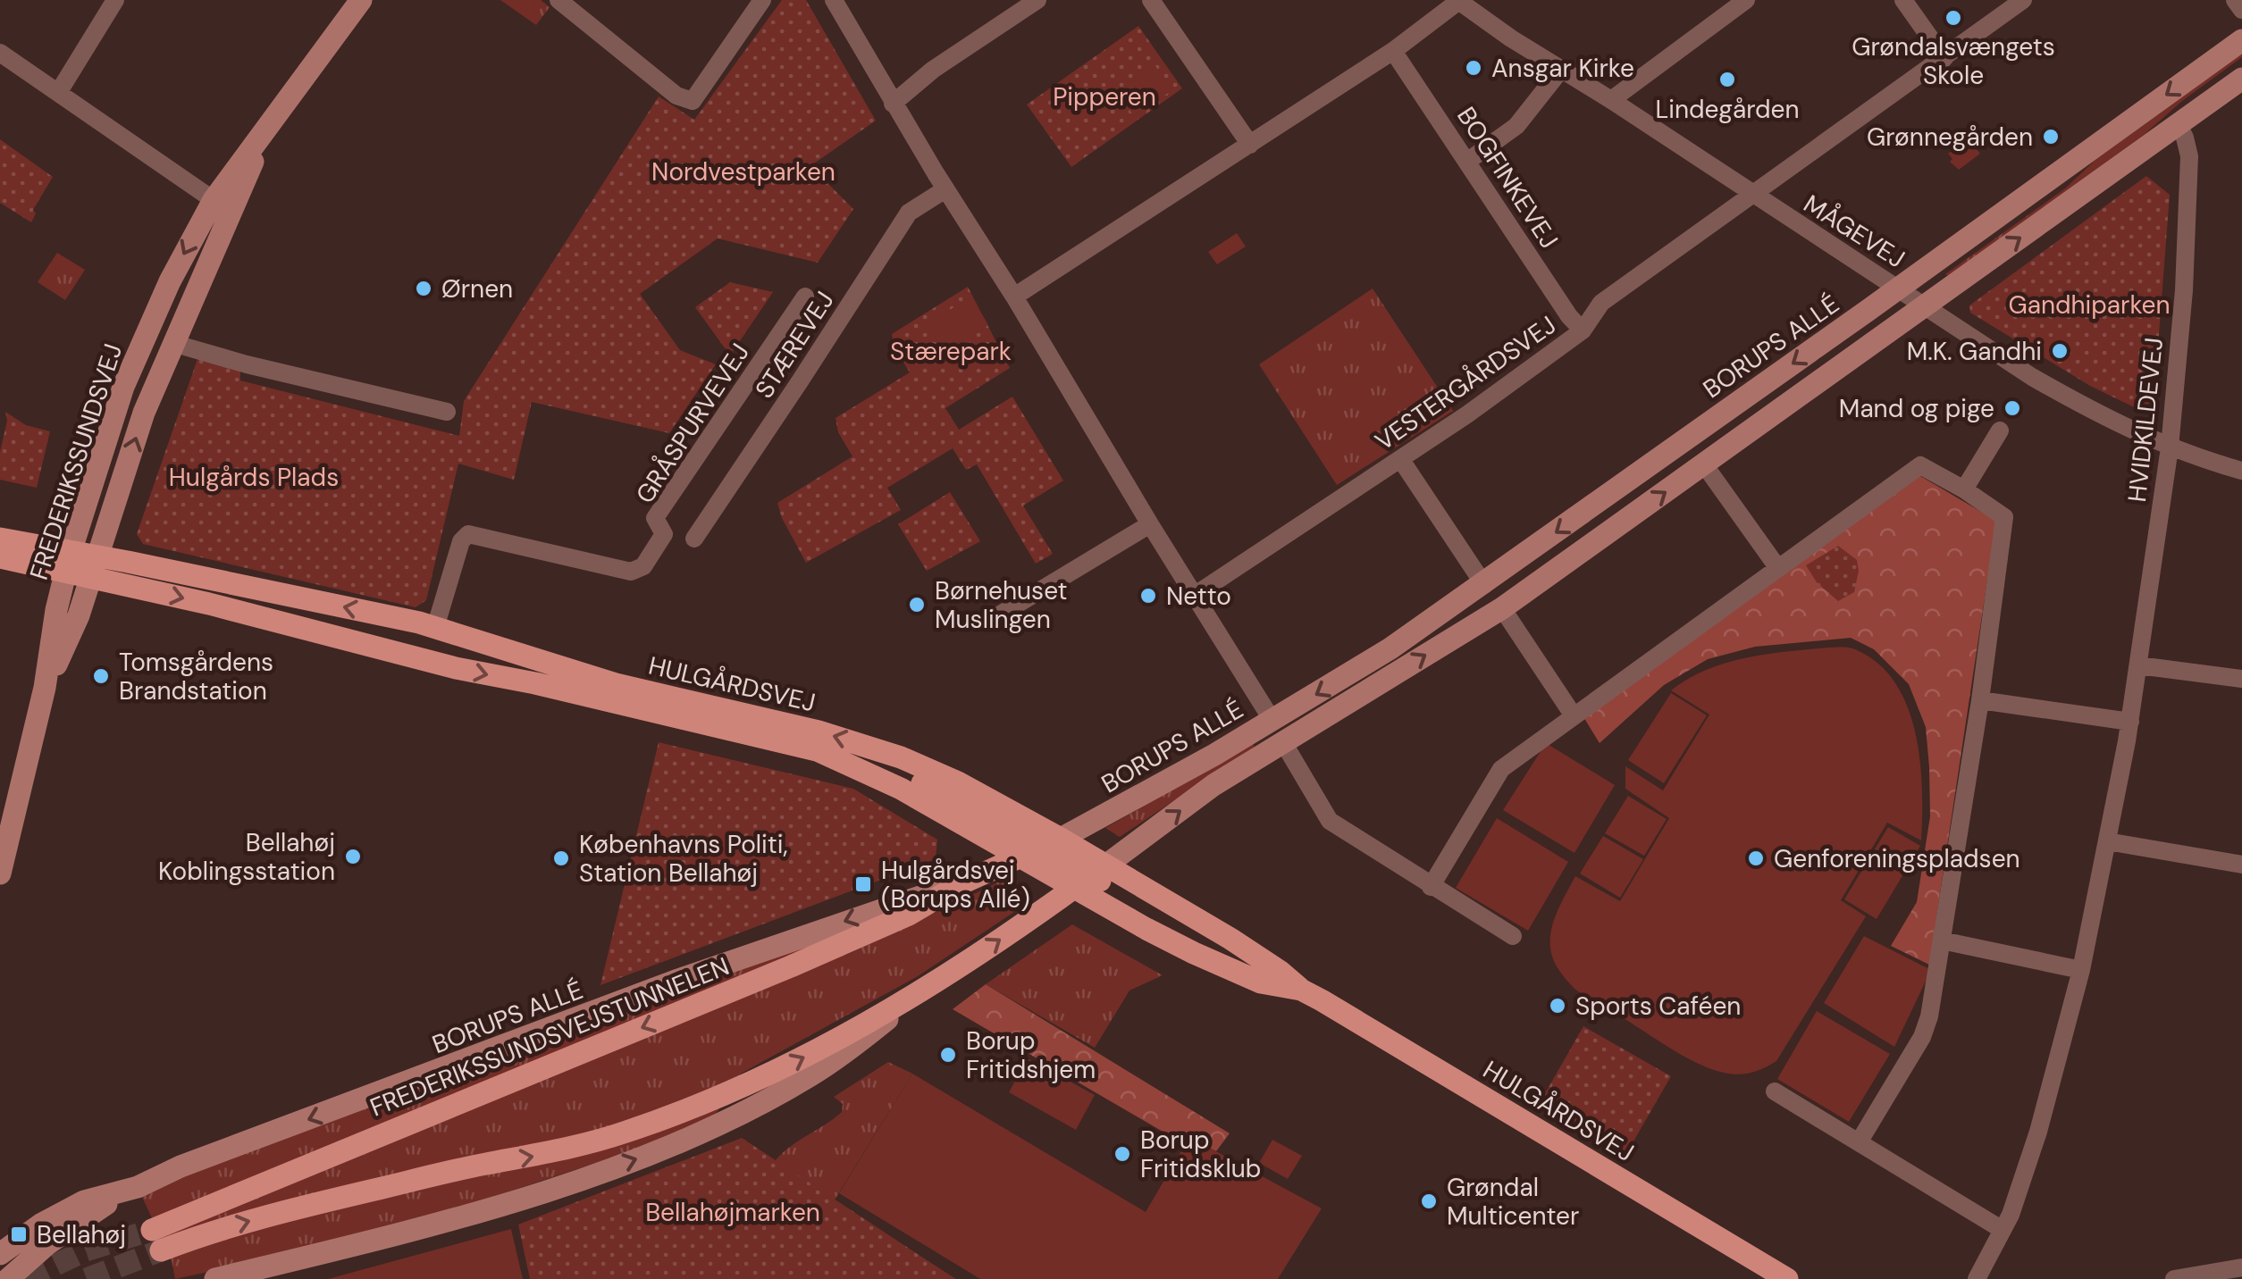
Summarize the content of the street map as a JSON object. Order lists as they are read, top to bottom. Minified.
{"streets":{"main road":["BORUPS ALLÉ","HULGÅRDSVEJ","FREDERIKSSUNDSVEJSTUNNELEN"],"street":["BOGFINKEVEJ","MÅGEVEJ","STÆREVEJ","VESTERGÅRDSVEJ","HVIDKILDEVEJ","GRÅSPURVEVEJ","FREDERIKSSUNDSVEJ"]},"crossings":[["BOGFINKEVEJ","VESTERGÅRDSVEJ"],["MÅGEVEJ","BORUPS ALLÉ"],["MÅGEVEJ","VESTERGÅRDSVEJ"],["MÅGEVEJ","HVIDKILDEVEJ"],["BORUPS ALLÉ","HULGÅRDSVEJ"],["BORUPS ALLÉ","FREDERIKSSUNDSVEJSTUNNELEN"],["GRÅSPURVEVEJ","HULGÅRDSVEJ"],["FREDERIKSSUNDSVEJ","HULGÅRDSVEJ"]],"parks":["Pipperen","Nordvestparken","Gandhiparken","Stærepark","Hulgårds Plads","Bellahøjmarken"],"places":{"other":["Grøndalsvængets Skole","Ansgar Kirke","Lindegården","Grønnegården","Ørnen","M.K. Gandhi","Mand og pige","Netto","Børnehuset Muslingen","Tomsgårdens Brandstation","Bellahøj Koblingsstation","Københavns Politi, Station Bellahøj","Genforeningspladsen","Sports Caféen","Borup Fritidshjem","Borup Fritidsklub","Grøndal Multicenter"],"transit":["Hulgårdsvej (Borups Allé)","Bellahøj"]}}
